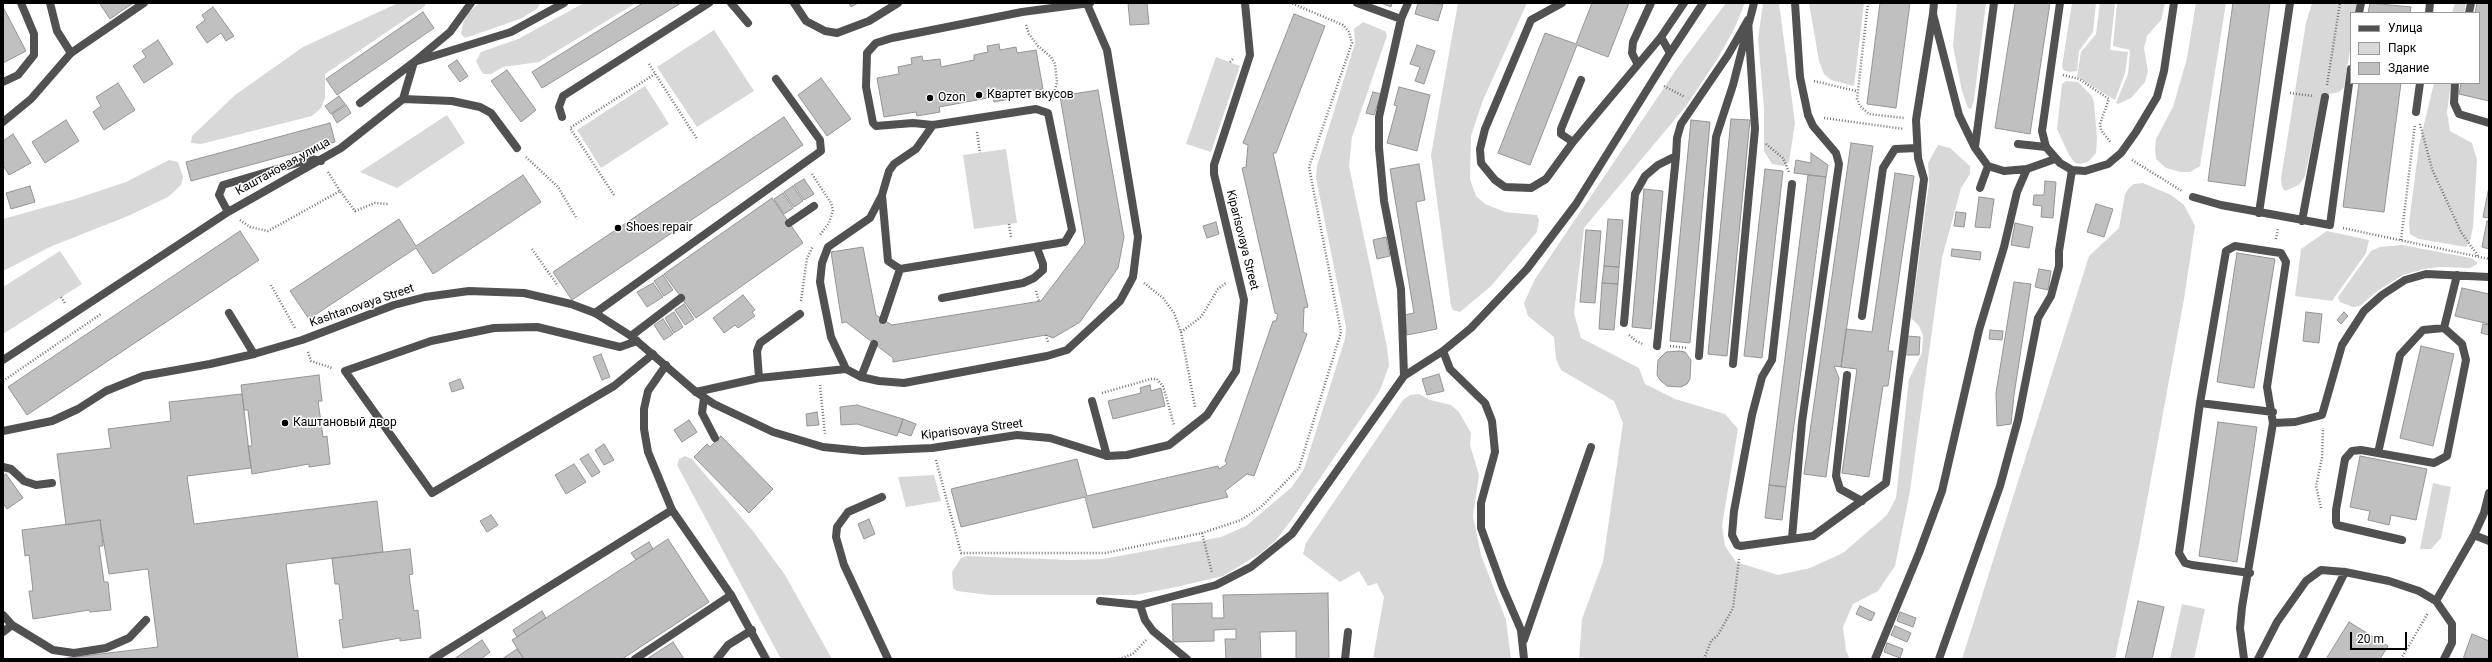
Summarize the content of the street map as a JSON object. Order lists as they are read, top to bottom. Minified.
{"streets":{"street":["Каштановая улица","Kiparisovaya Street","Kashtanovaya Street"]},"crossings":[["Kiparisovaya Street","Kashtanovaya Street"]],"places":["Квартет вкусов","Ozon","Shoes repair","Каштановый двор"],"legend":["Улица","Парк","Здание"],"scale_bar":"20 m"}
